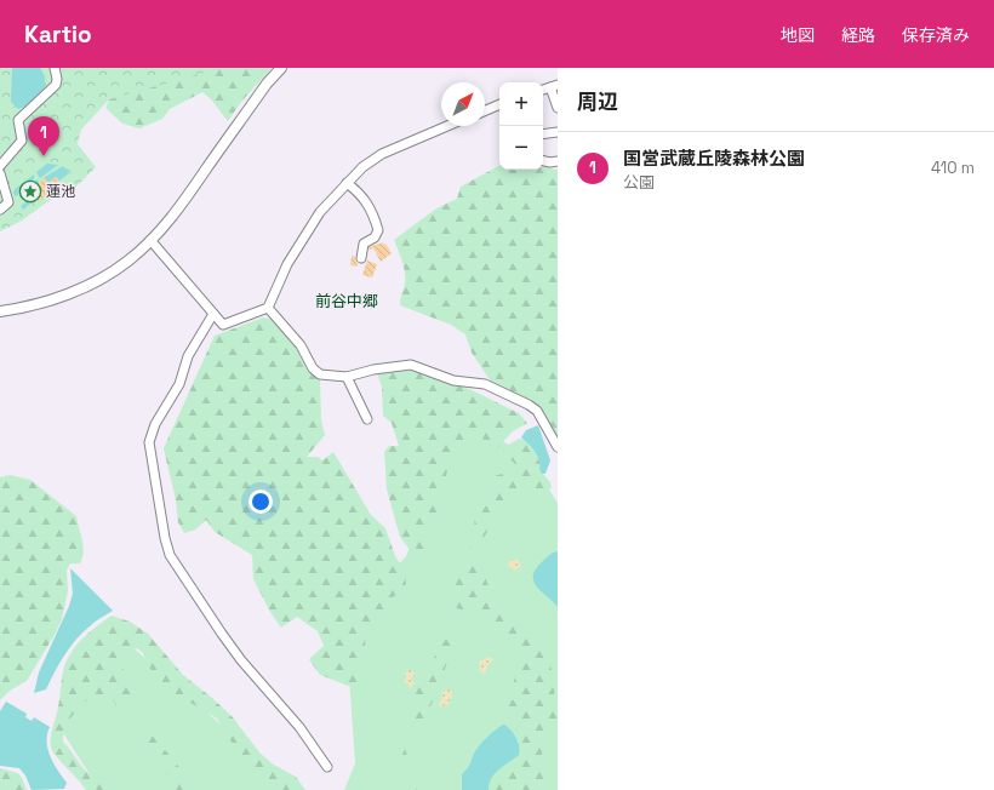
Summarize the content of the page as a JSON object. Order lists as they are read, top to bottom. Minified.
{"districts":["前谷中郷"],"places":{"place":["蓮池"]},"north":"top right","page":{"header":"Kartio","nav":["地図","経路","保存済み"],"heading":"周辺","map_buttons":["+","−"],"pins":"1","list":[{"mark":"1","name":"国営武蔵丘陵森林公園","note":"公園","value":"410 m"}]}}
